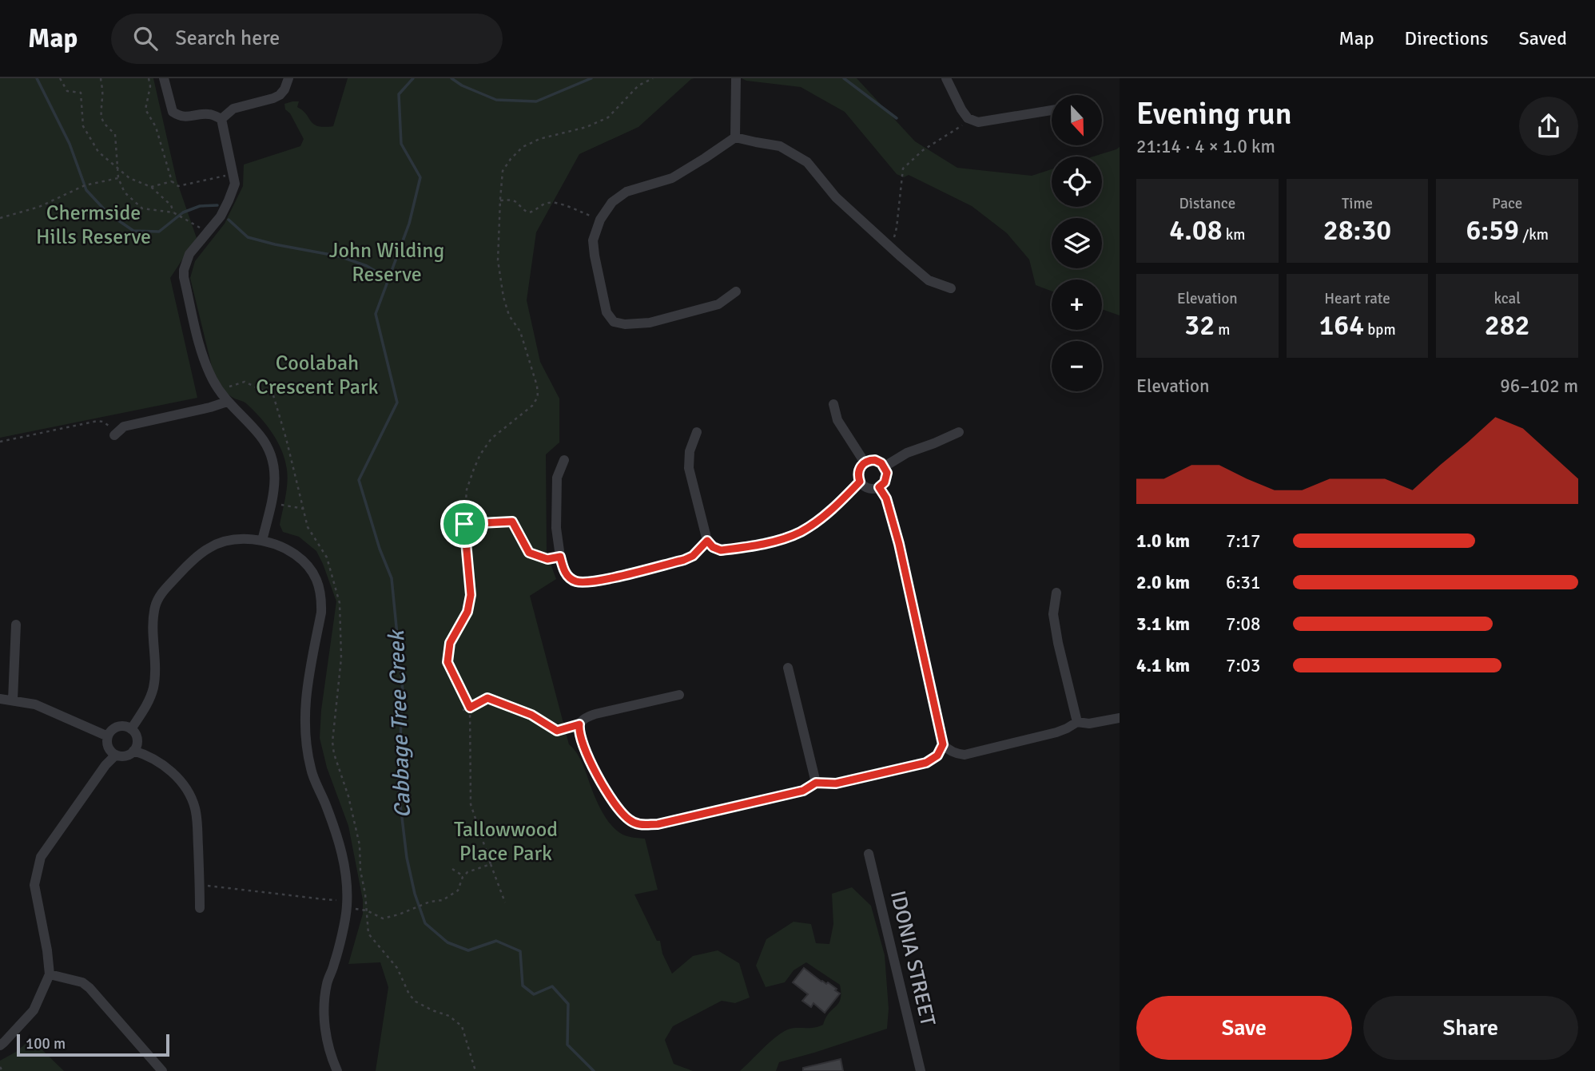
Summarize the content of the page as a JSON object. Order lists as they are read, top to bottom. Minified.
{"streets":{"street":["IDONIA STREET"]},"water":["Cabbage Tree Creek"],"parks":["Chermside Hills Reserve","John Wilding Reserve","Coolabah Crescent Park","Tallowwood Place Park"],"scale_bar":"100 m","north":"bottom","page":{"header":"Map","search":"Search here","nav":["Map","Directions","Saved"],"heading":["Evening run","21:14 · 4 × 1.0 km"],"map_buttons":["+","−"],"stats":[["Distance","4.08 km"],["Time","28:30"],["Pace","6:59 /km"],["Elevation","32 m"],["Heart rate","164 bpm"],["kcal","282"]],"chart":["Elevation","96–102 m"],"list":[{"name":"1.0 km","note":"7:17"},{"name":"2.0 km","note":"6:31"},{"name":"3.1 km","note":"7:08"},{"name":"4.1 km","note":"7:03"}],"buttons":["Save","Share"],"scale":"100 m"}}
